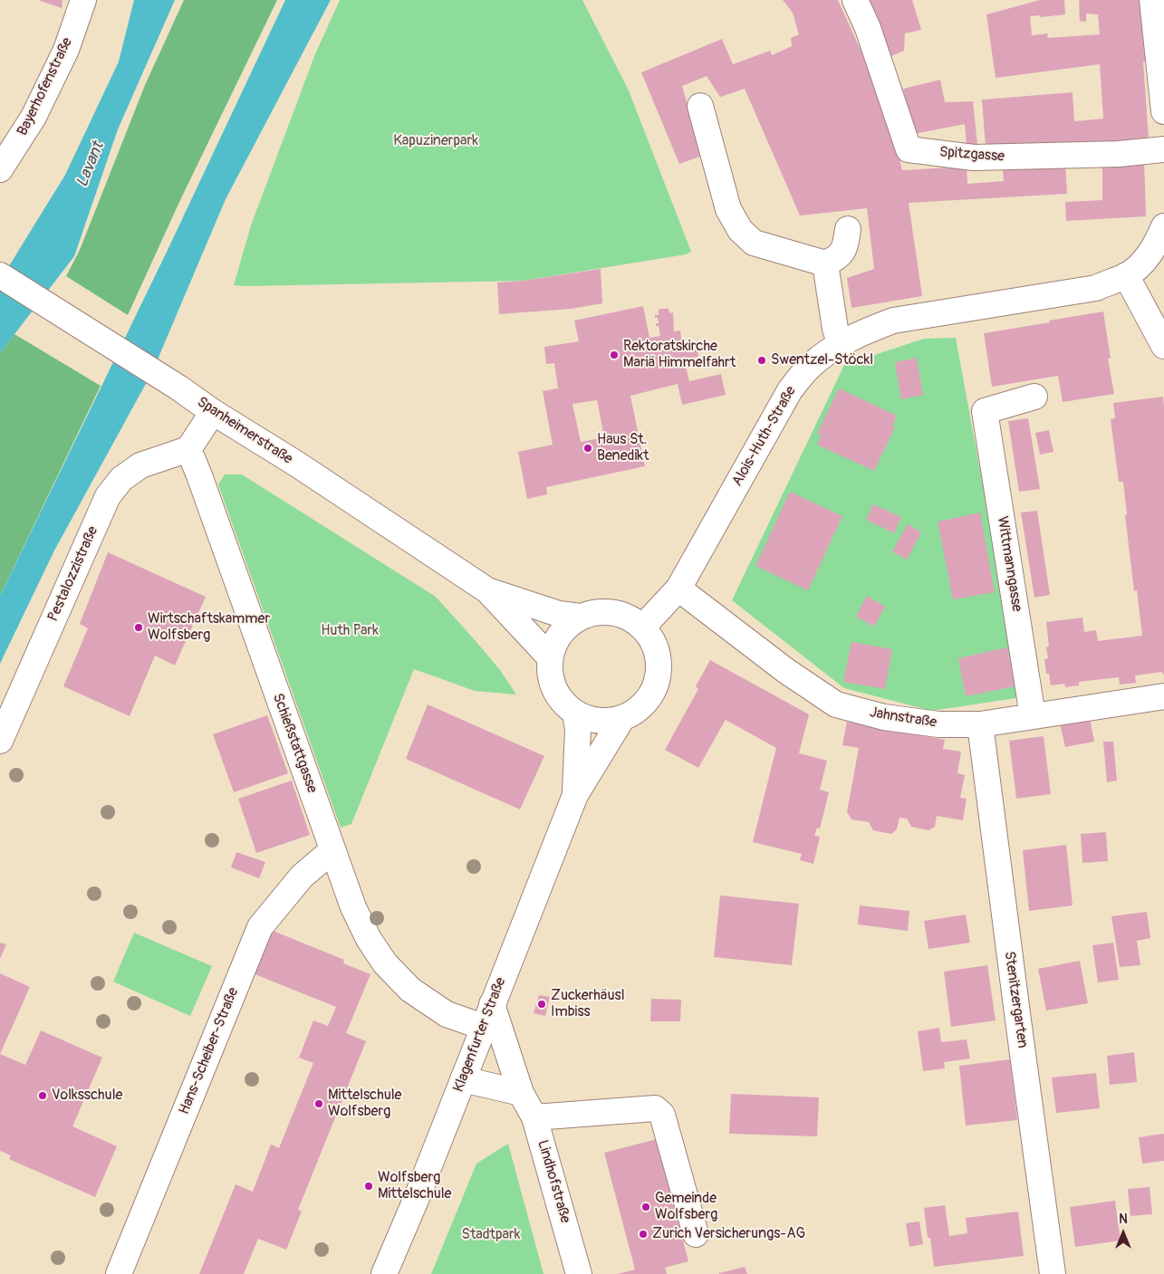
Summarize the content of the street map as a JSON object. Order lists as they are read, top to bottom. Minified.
{"streets":{"street":["Bayerhofenstraße","Spitzgasse","Spanheimerstraße","Alois-Huth-Straße","Wittmanngasse","Pestalozzistraße","Jahnstraße","Schießstattgasse","Stenitzergarten","Klagenfurter Straße","Hans-Scheiber-Straße","Lindhofstraße"]},"crossings":[["Spanheimerstraße","Alois-Huth-Straße"],["Spanheimerstraße","Klagenfurter Straße"],["Alois-Huth-Straße","Jahnstraße"],["Alois-Huth-Straße","Klagenfurter Straße"],["Wittmanngasse","Jahnstraße"],["Pestalozzistraße","Schießstattgasse"],["Jahnstraße","Stenitzergarten"],["Schießstattgasse","Klagenfurter Straße"],["Schießstattgasse","Hans-Scheiber-Straße"],["Klagenfurter Straße","Lindhofstraße"]],"water":["Lavant"],"parks":["Kapuzinerpark","Huth Park","Stadtpark"],"places":["Rektoratskirche Mariä Himmelfahrt","Swentzel-Stöckl","Haus St. Benedikt","Wirtschaftskammer Wolfsberg","Zuckerhäusl Imbiss","Volksschule","Mittelschule Wolfsberg","Wolfsberg Mittelschule","Gemeinde Wolfsberg","Zurich Versicherungs-AG"],"north":"top"}
